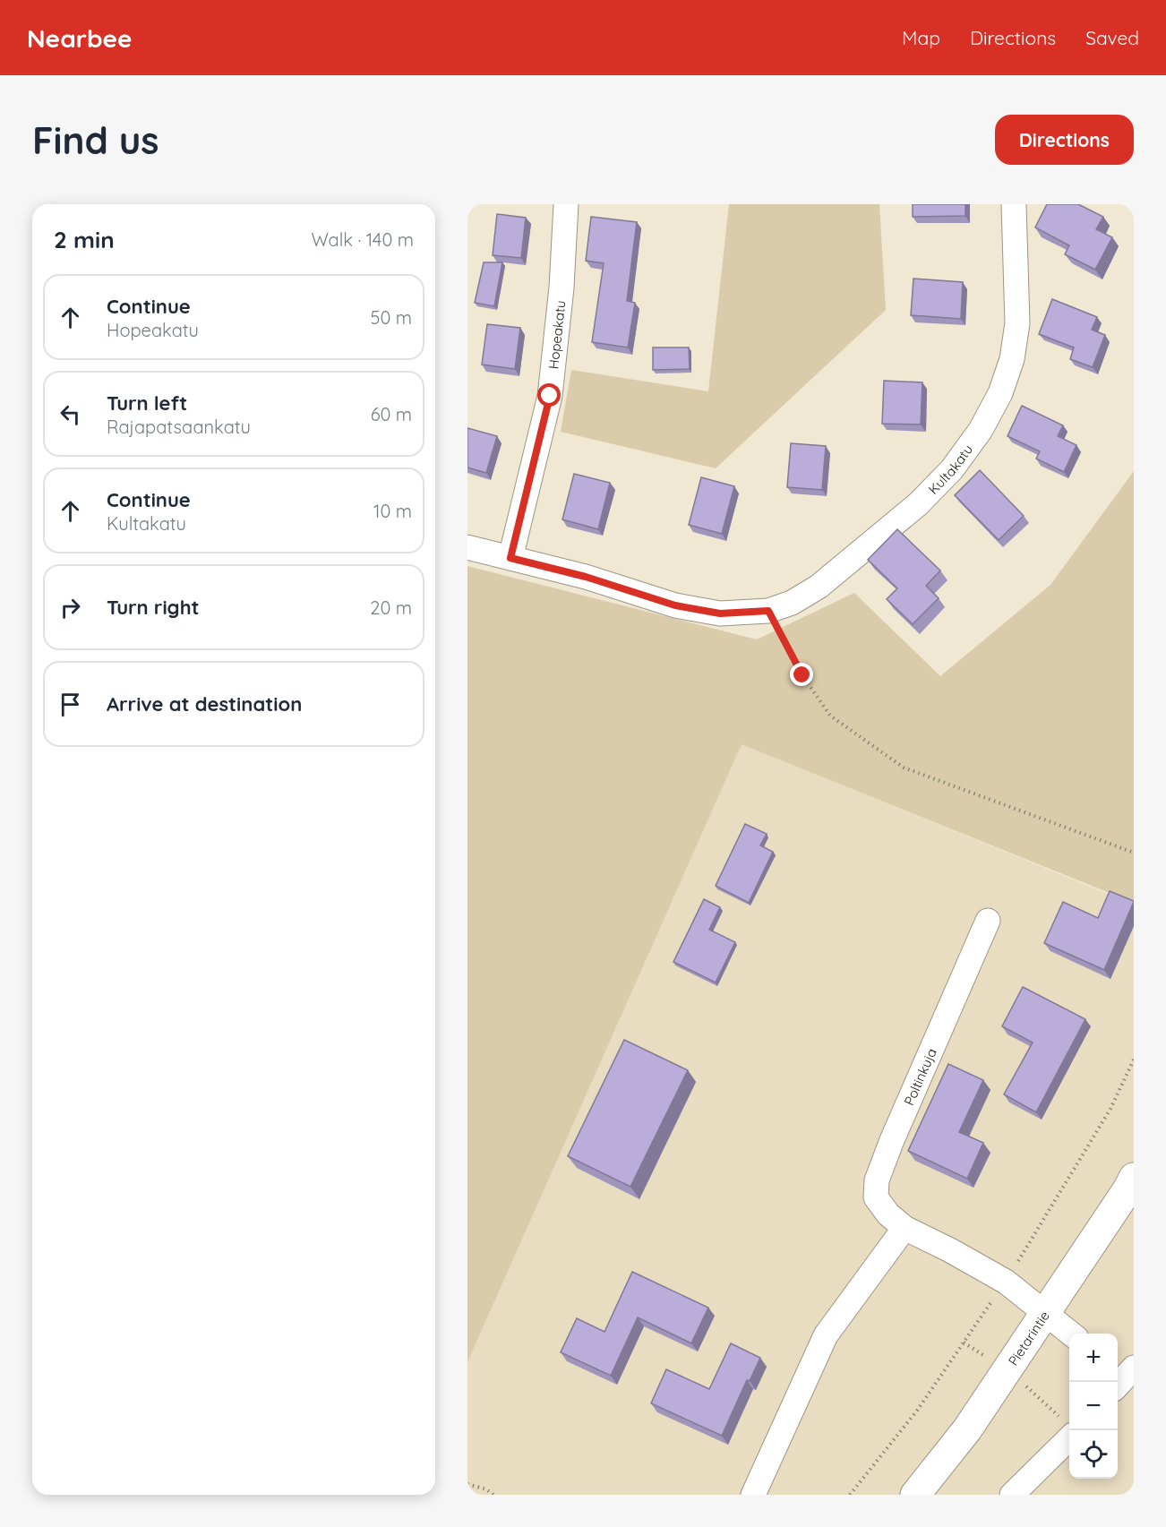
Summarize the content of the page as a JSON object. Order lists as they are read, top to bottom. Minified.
{"streets":{"main road":["Pietarintie"],"street":["Hopeakatu","Kultakatu","Poltinkuja"]},"crossings":[["Hopeakatu","Kultakatu"],["Poltinkuja","Pietarintie"]],"page":{"header":"Nearbee","nav":["Map","Directions","Saved"],"buttons":"Directions","title":"Find us","heading":["2 min","Walk · 140 m"],"list":[["Continue","Hopeakatu","50 m"],["Turn left","Rajapatsaankatu","60 m"],["Continue","Kultakatu","10 m"],["Turn right","20 m"],"Arrive at destination"],"map_buttons":["+","−"]}}
